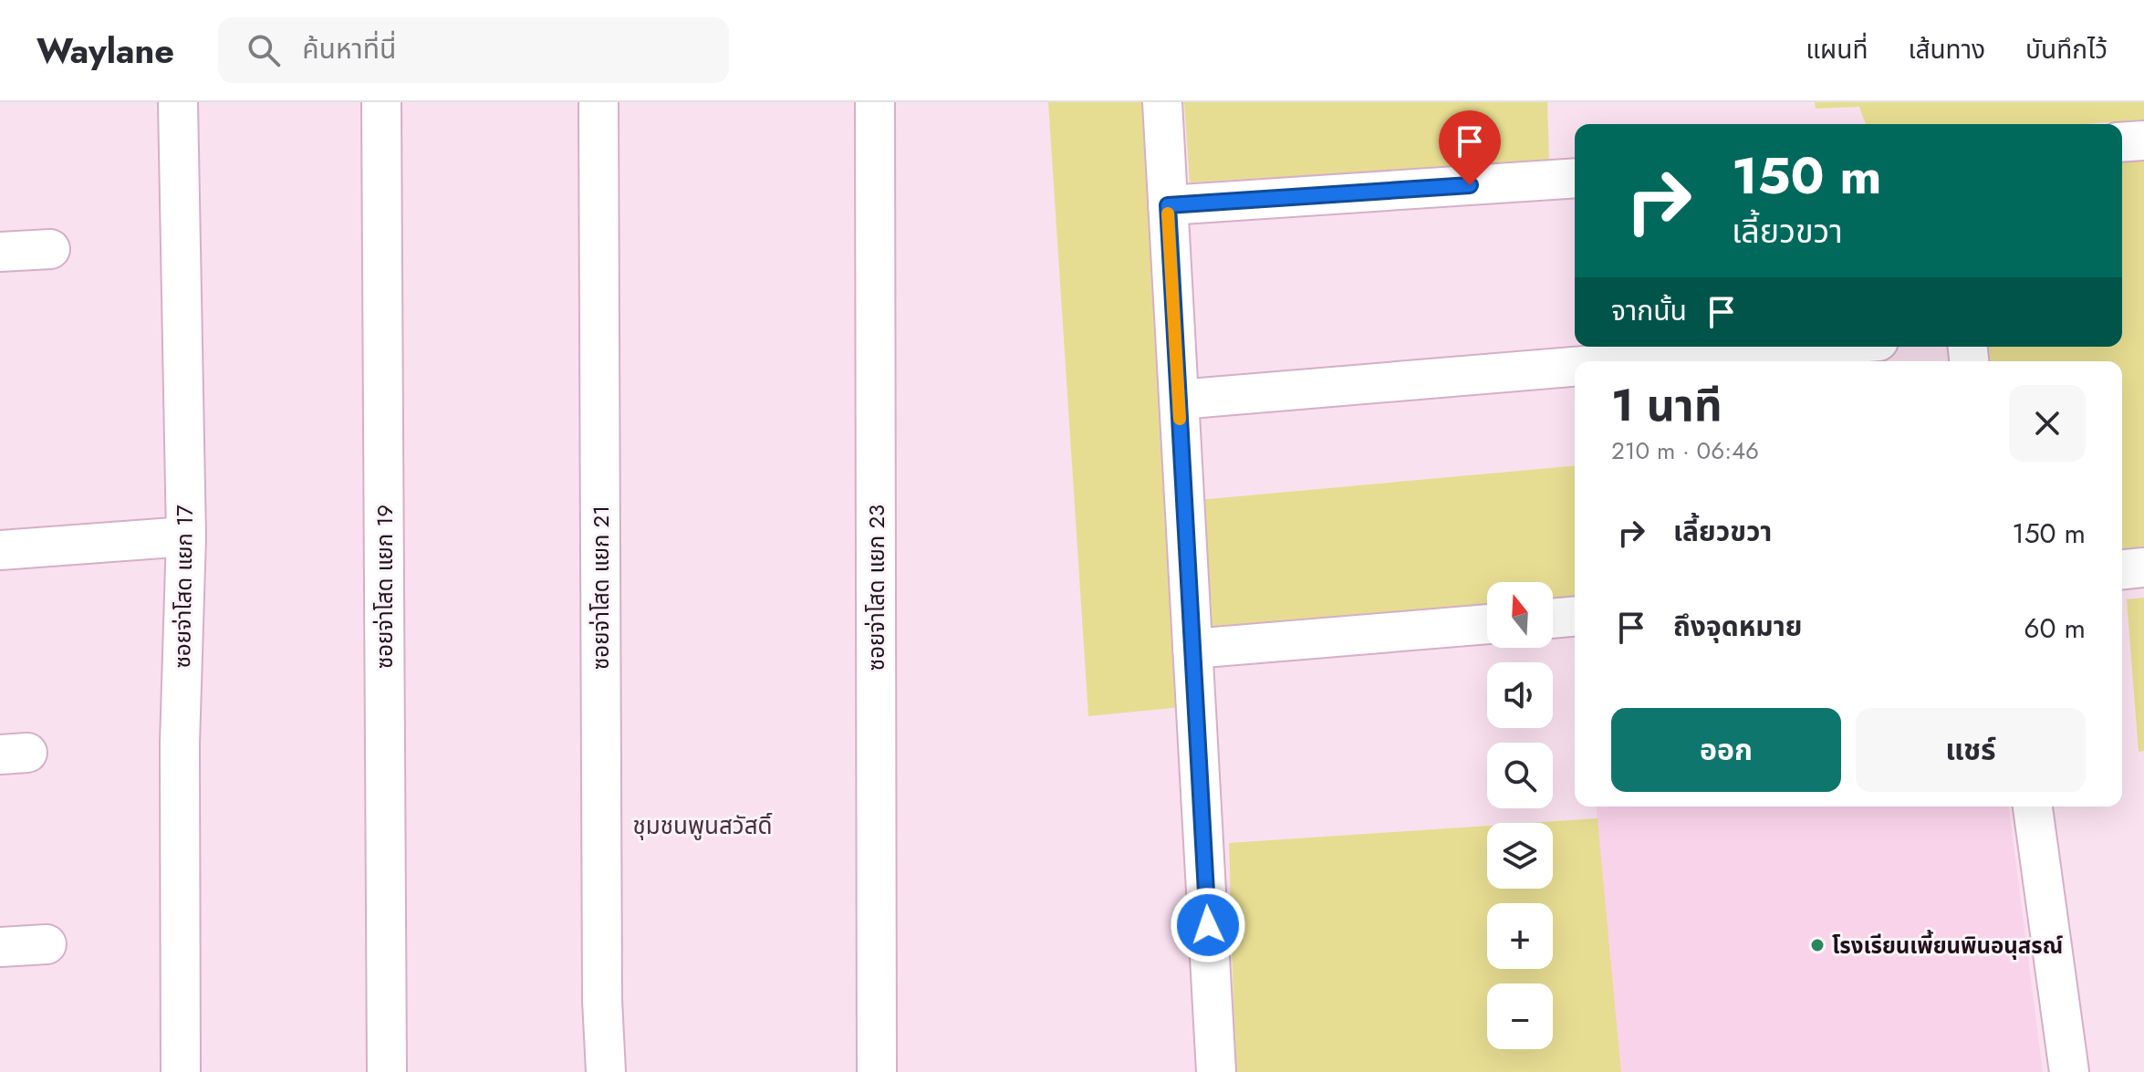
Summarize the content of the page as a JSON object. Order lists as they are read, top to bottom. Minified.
{"streets":{"street":["ซอยจ่าโสด แยก 17","ซอยจ่าโสด แยก 19","ซอยจ่าโสด แยก 21","ซอยจ่าโสด แยก 23"]},"districts":["ชุมชนพูนสวัสดิ์"],"places":["โรงเรียนเพี้ยนพินอนุสรณ์"],"north":"top","page":{"header":"Waylane","search":"ค้นหาที่นี่","nav":["แผนที่","เส้นทาง","บันทึกไว้"],"turn":["150 m","เลี้ยวขวา"],"then":"จากนั้น","heading":["1 นาที","210 m · 06:46"],"list":[{"name":"เลี้ยวขวา","value":"150 m"},{"name":"ถึงจุดหมาย","value":"60 m"}],"map_buttons":["+","−"],"buttons":["ออก","แชร์"]}}
